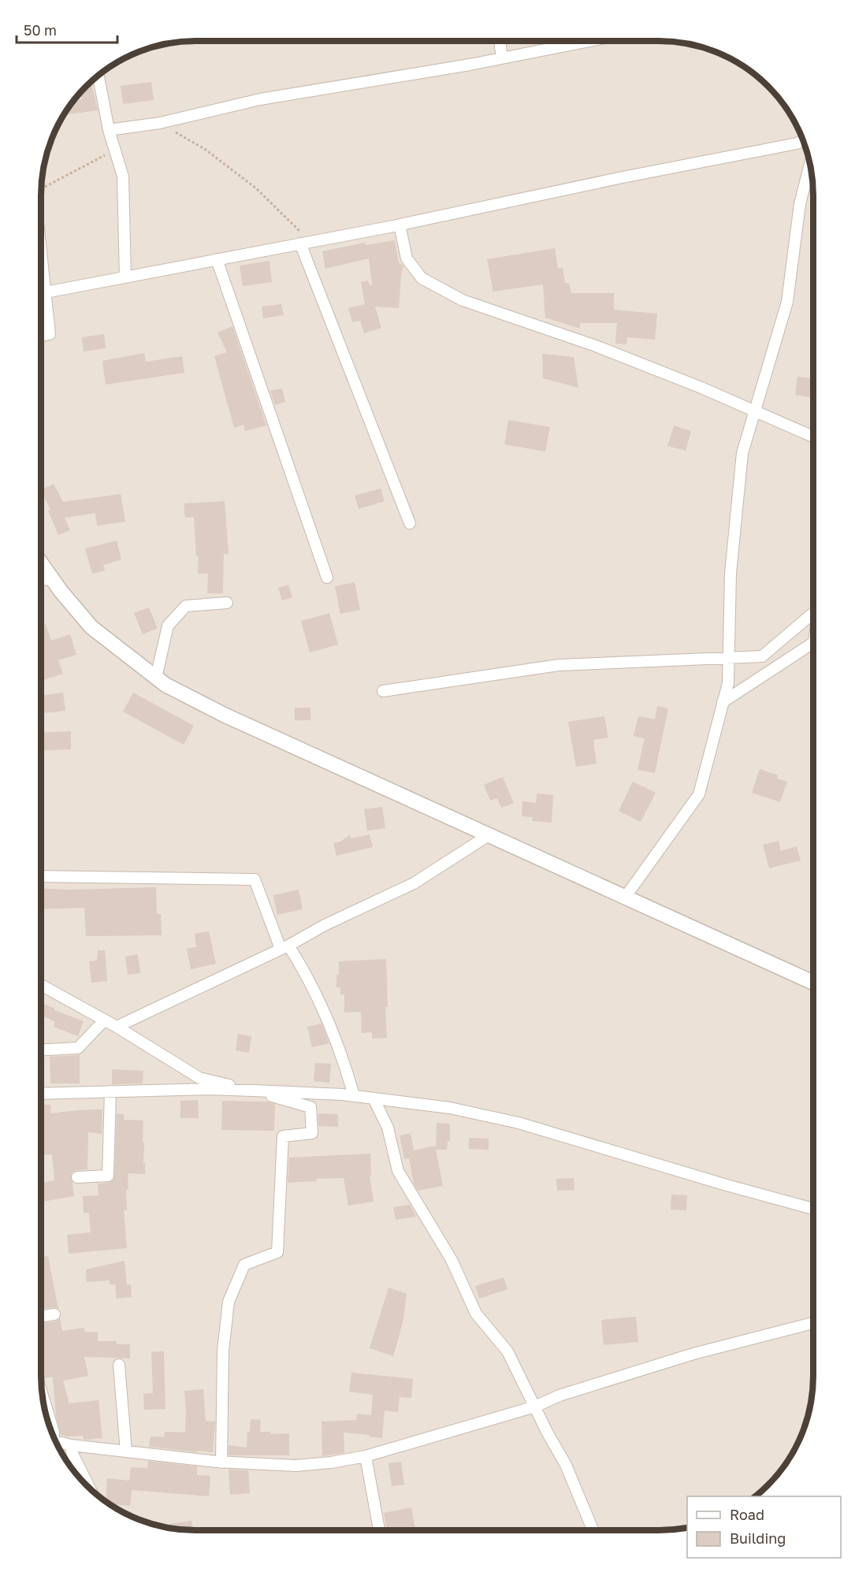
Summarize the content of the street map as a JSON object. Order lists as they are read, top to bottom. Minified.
{"legend":["Road","Building"],"scale_bar":"50 m"}
